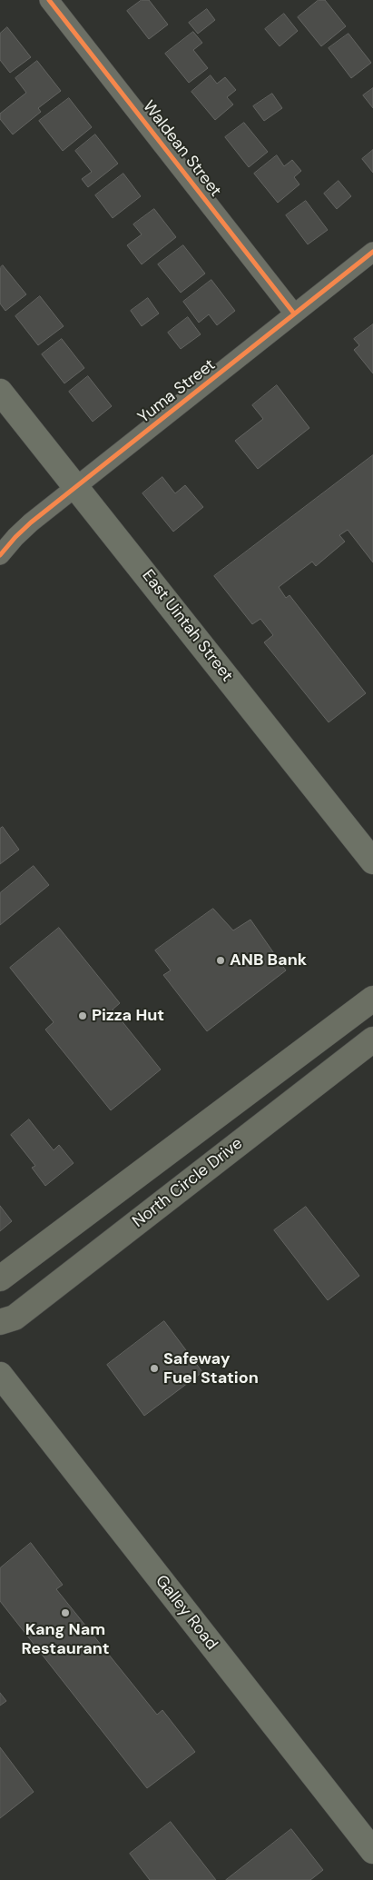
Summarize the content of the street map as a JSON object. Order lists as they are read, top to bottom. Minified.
{"streets":{"main road":["East Uintah Street","North Circle Drive","Galley Road"],"street":["Waldean Street","Yuma Street"]},"crossings":[["Waldean Street","Yuma Street"],["Yuma Street","East Uintah Street"]],"places":["ANB Bank","Pizza Hut","Safeway Fuel Station","Kang Nam Restaurant"]}
